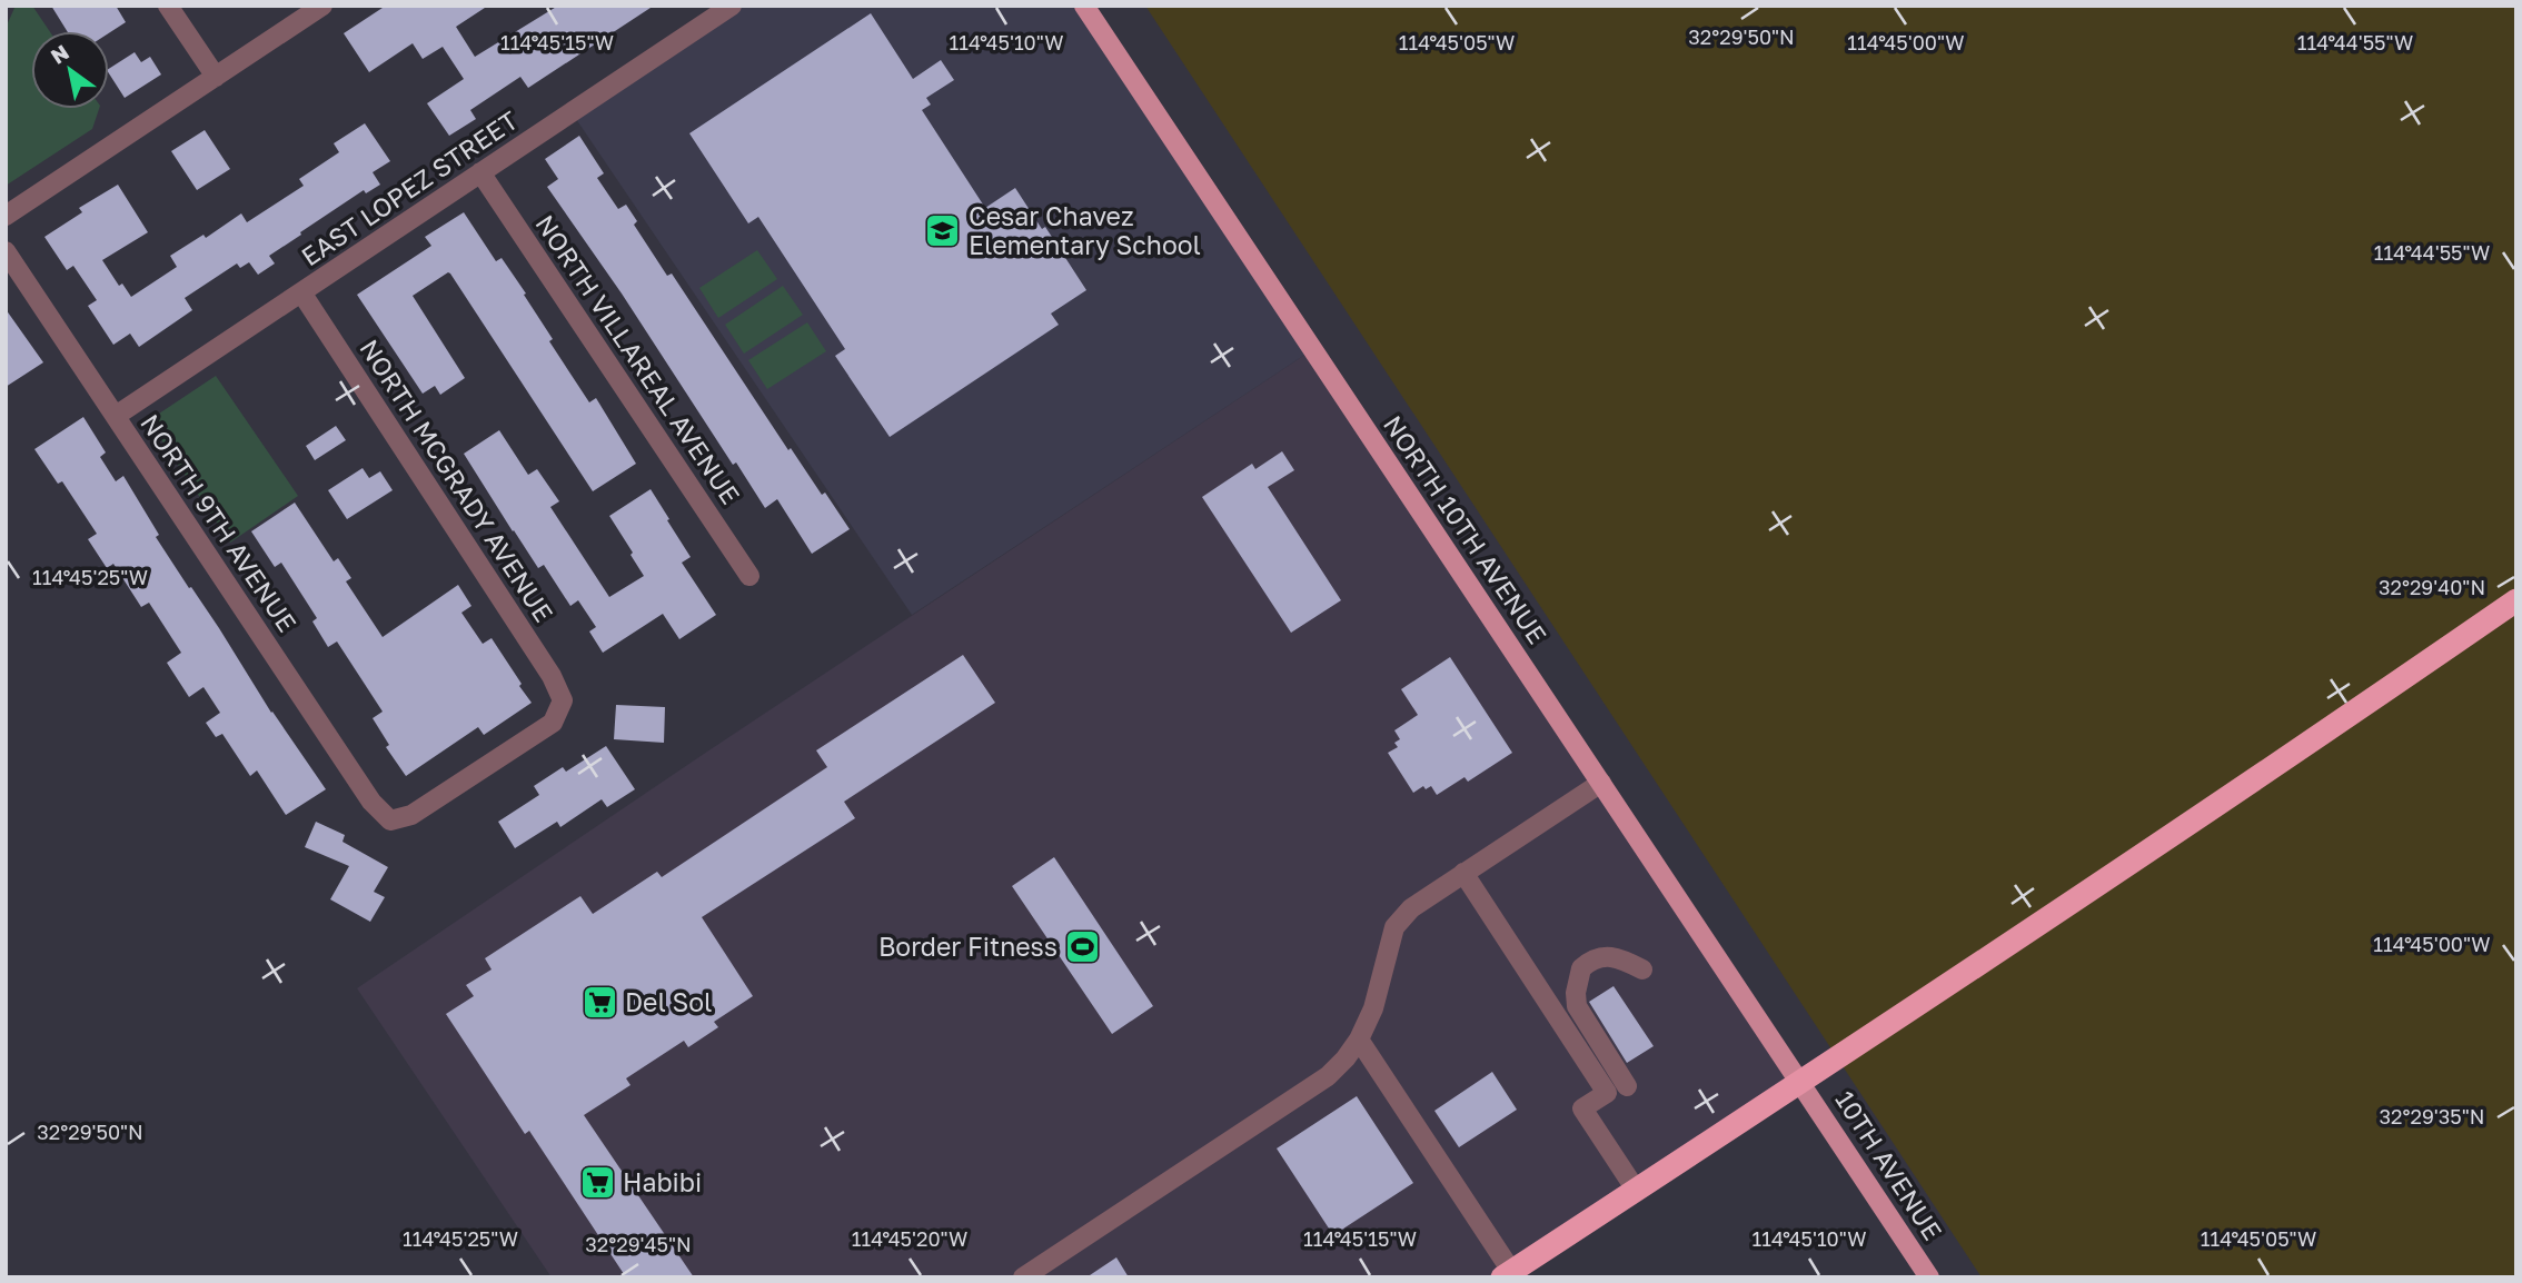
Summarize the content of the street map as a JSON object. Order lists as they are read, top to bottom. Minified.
{"streets":{"main road":["NORTH 10TH AVENUE","10TH AVENUE"],"street":["EAST LOPEZ STREET","NORTH VILLAREAL AVENUE","NORTH MCGRADY AVENUE","NORTH 9TH AVENUE"]},"crossings":[["EAST LOPEZ STREET","NORTH VILLAREAL AVENUE"],["EAST LOPEZ STREET","NORTH MCGRADY AVENUE"],["EAST LOPEZ STREET","NORTH 9TH AVENUE"],["NORTH MCGRADY AVENUE","NORTH 9TH AVENUE"],["NORTH 10TH AVENUE","10TH AVENUE"]],"places":{"school or university":["Cesar Chavez Elementary School"],"sports":["Border Fitness"],"supermarket":["Del Sol","Habibi"]},"north":"top left","coordinates":["32°29'50\"N","114°44'55\"W","114°45'15\"W","114°45'10\"W","114°45'05\"W","114°45'00\"W","114°45'25\"W","32°29'40\"N","32°29'35\"N","114°45'20\"W","32°29'45\"N"]}
